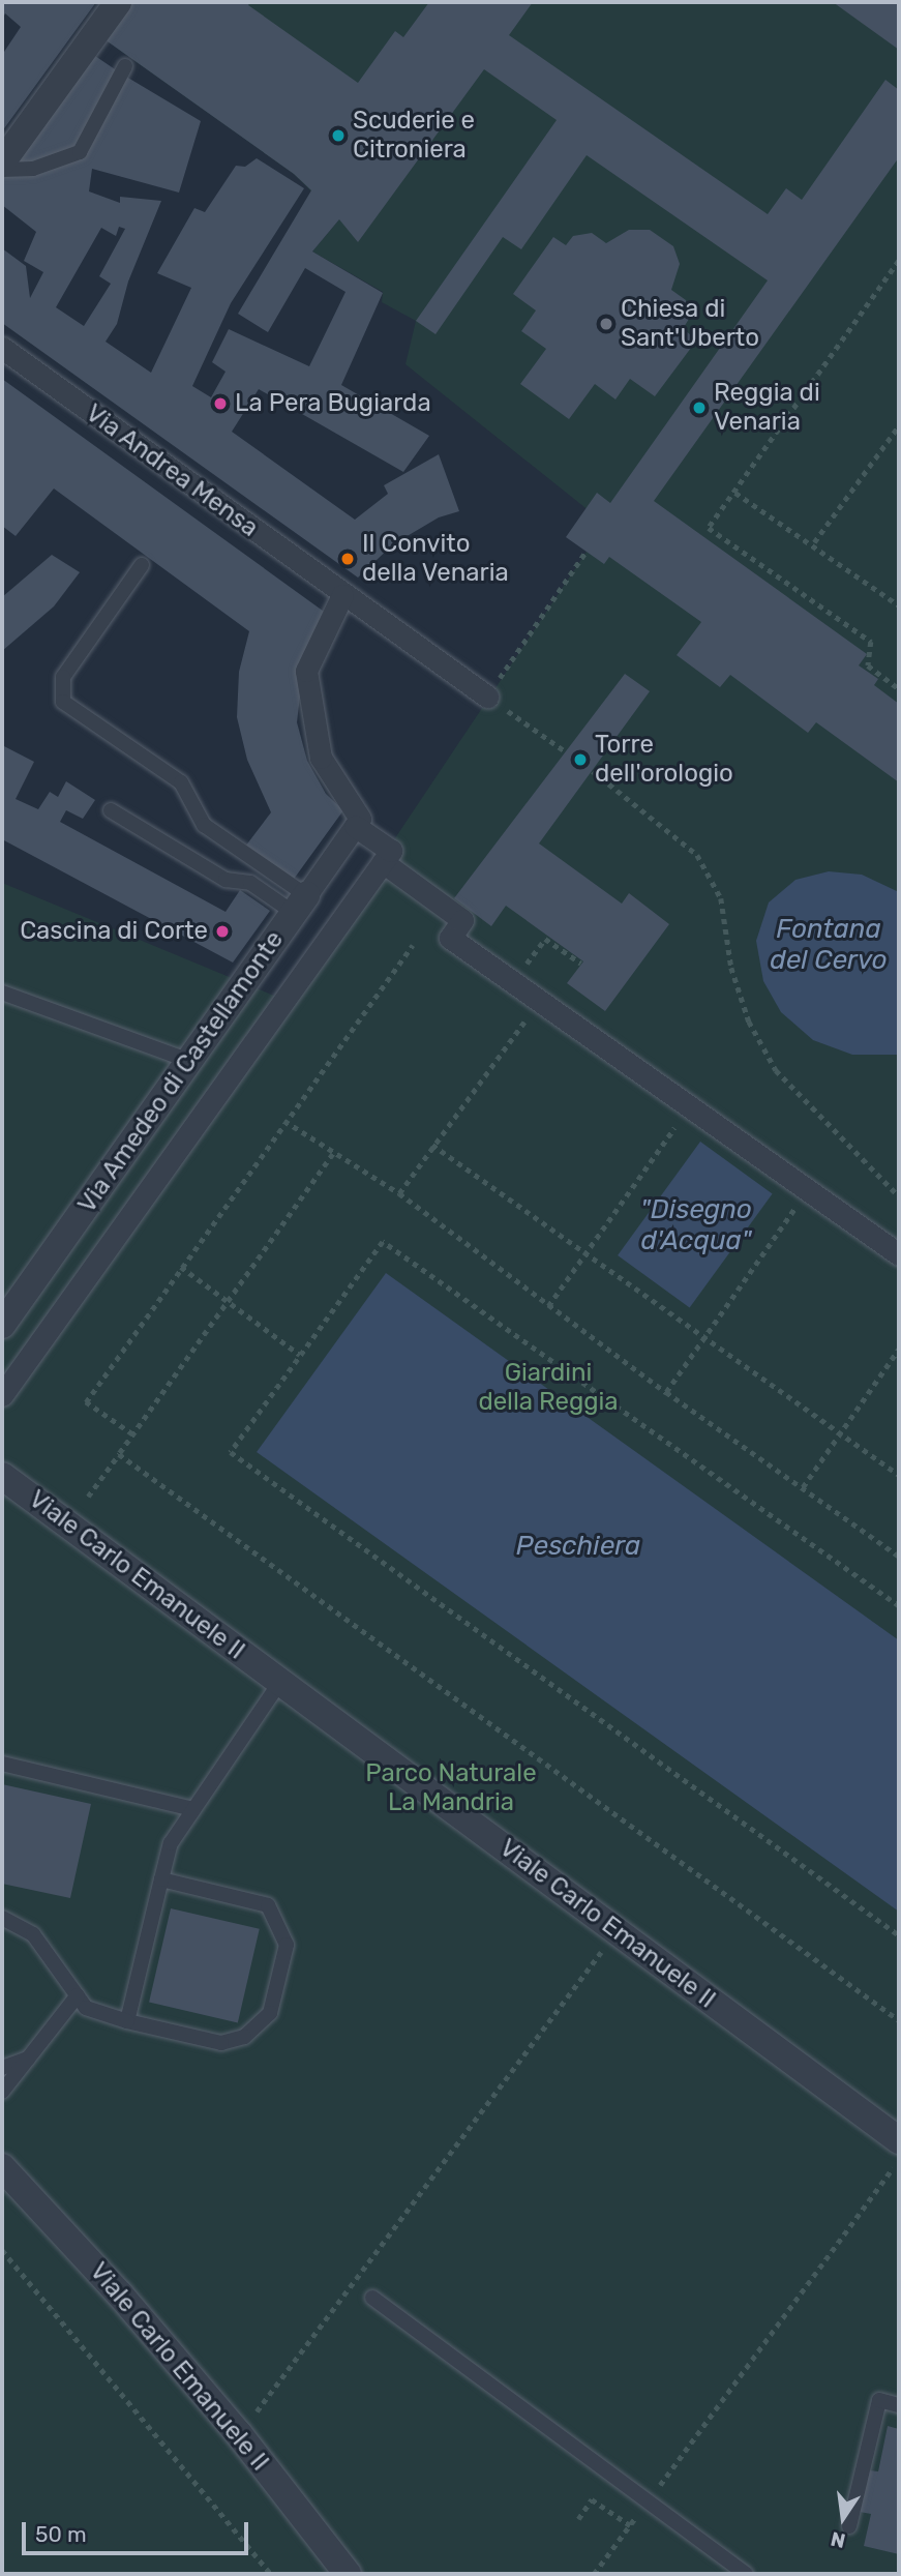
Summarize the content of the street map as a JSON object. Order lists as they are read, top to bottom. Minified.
{"streets":{"street":["Via Andrea Mensa","Via Amedeo di Castellamonte","Viale Carlo Emanuele II"]},"water":["Fontana del Cervo","\"Disegno d'Acqua\"","Peschiera"],"parks":["Giardini della Reggia","Parco Naturale La Mandria"],"places":["Scuderie e Citroniera","Chiesa di Sant'Uberto","La Pera Bugiarda","Reggia di Venaria","Il Convito della Venaria","Torre dell'orologio","Cascina di Corte"],"scale_bar":"50 m","north":"bottom"}
